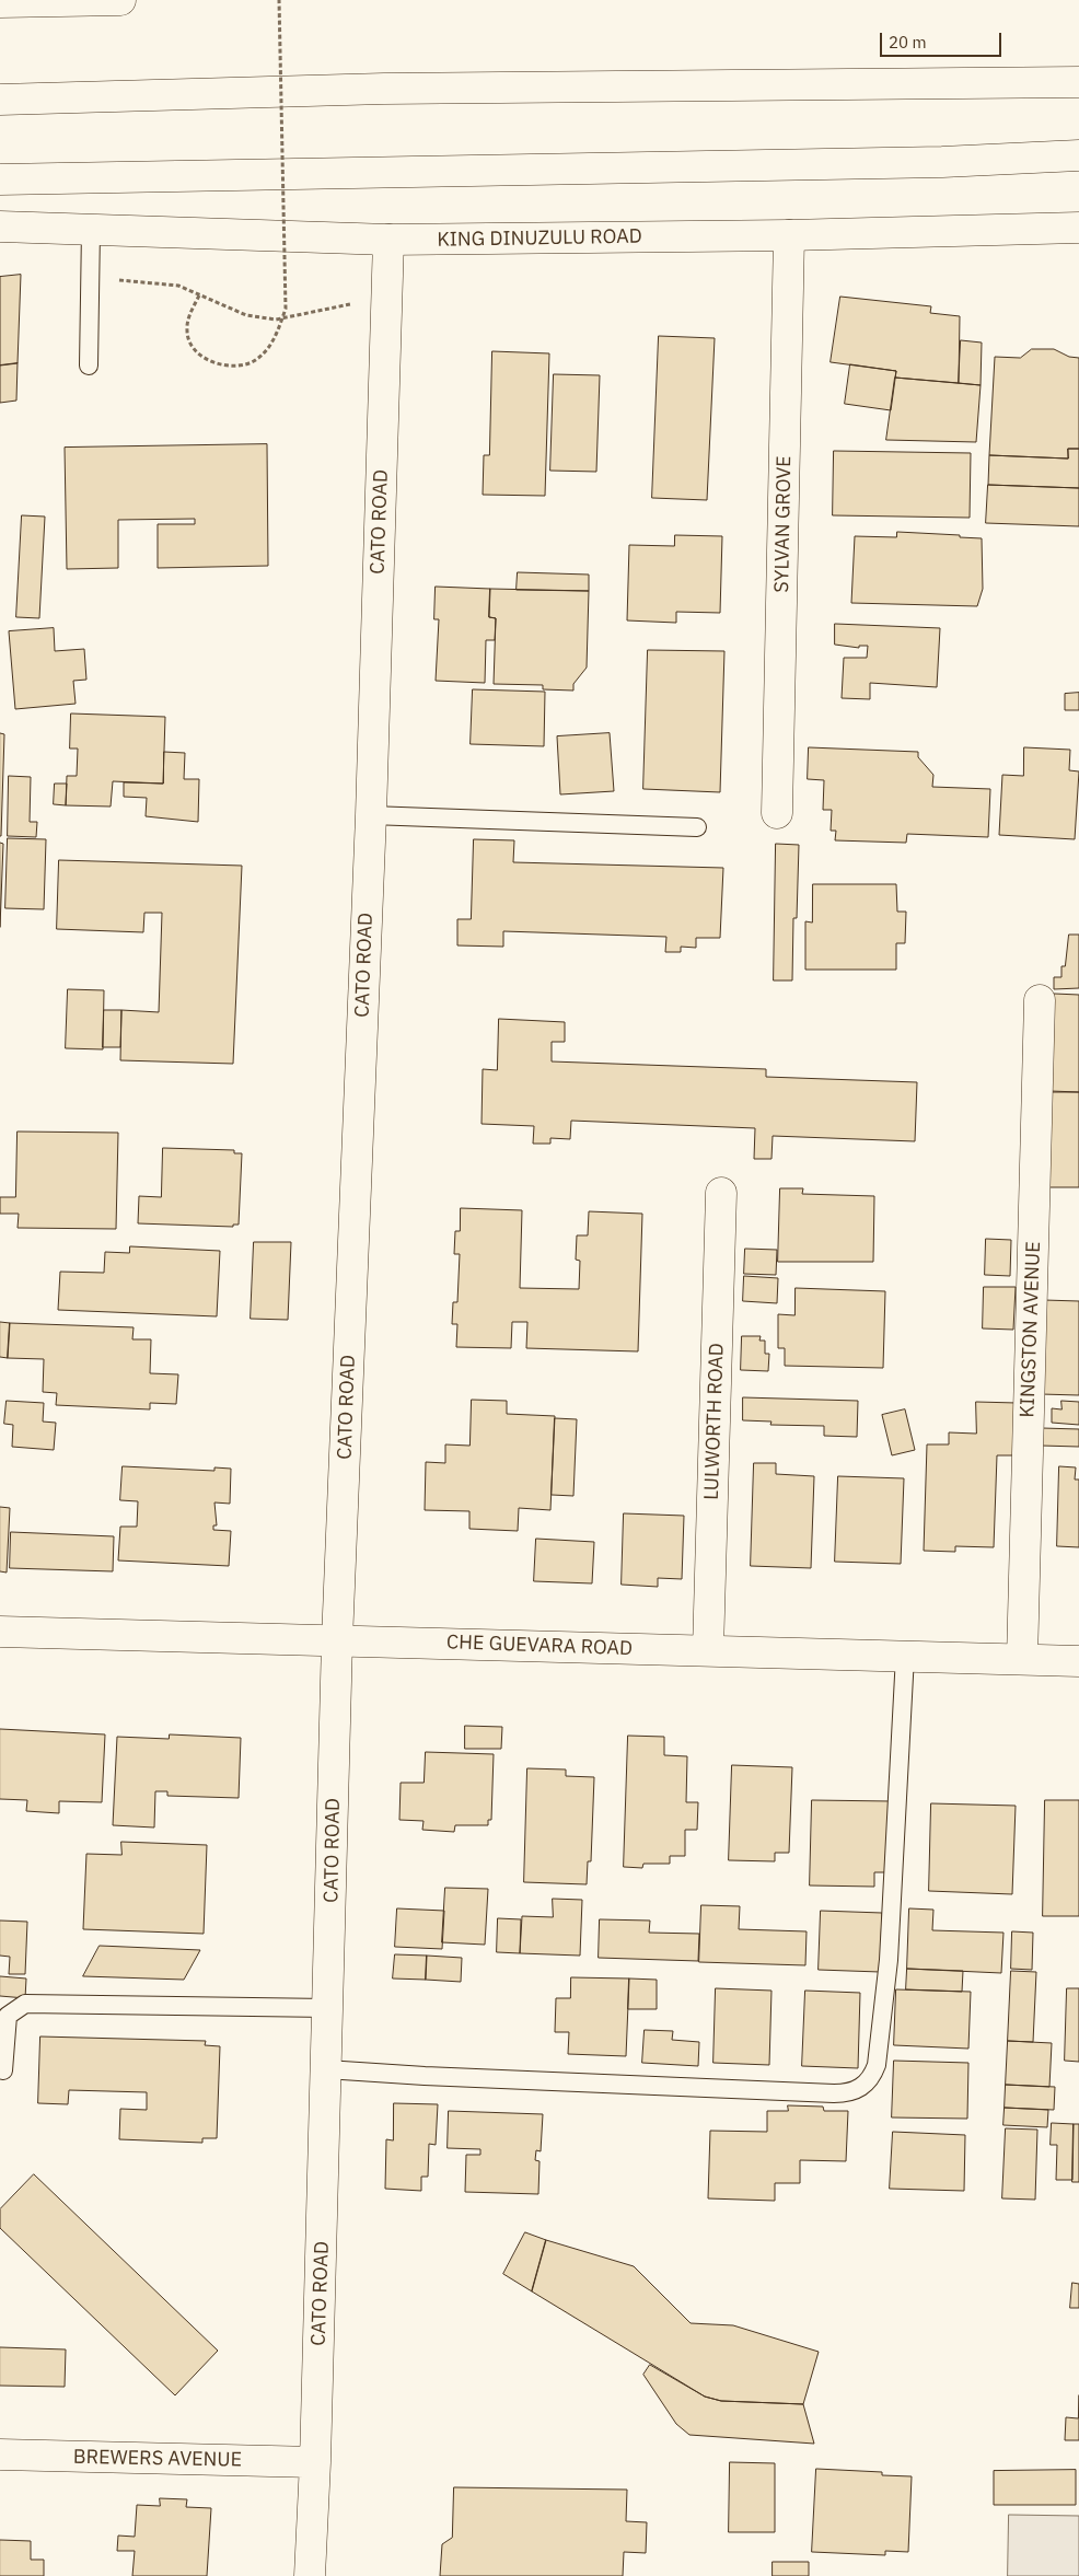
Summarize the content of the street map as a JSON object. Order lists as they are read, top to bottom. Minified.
{"streets":{"main road":["KING DINUZULU ROAD","CATO ROAD","SYLVAN GROVE","KINGSTON AVENUE","LULWORTH ROAD","CHE GUEVARA ROAD","BREWERS AVENUE"]},"crossings":[["KING DINUZULU ROAD","CATO ROAD"],["KING DINUZULU ROAD","SYLVAN GROVE"],["CATO ROAD","CHE GUEVARA ROAD"],["CATO ROAD","BREWERS AVENUE"],["KINGSTON AVENUE","CHE GUEVARA ROAD"],["LULWORTH ROAD","CHE GUEVARA ROAD"]],"scale_bar":"20 m"}
